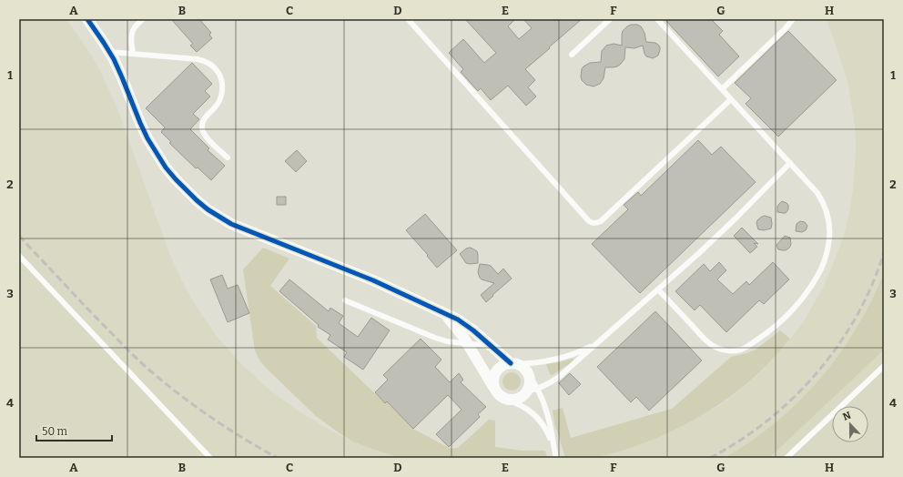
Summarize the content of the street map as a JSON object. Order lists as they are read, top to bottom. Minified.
{"scale_bar":"50 m","north":"top","grid":{"columns":["A","B","C","D","E","F","G","H"],"rows":["1","2","3","4"]}}
